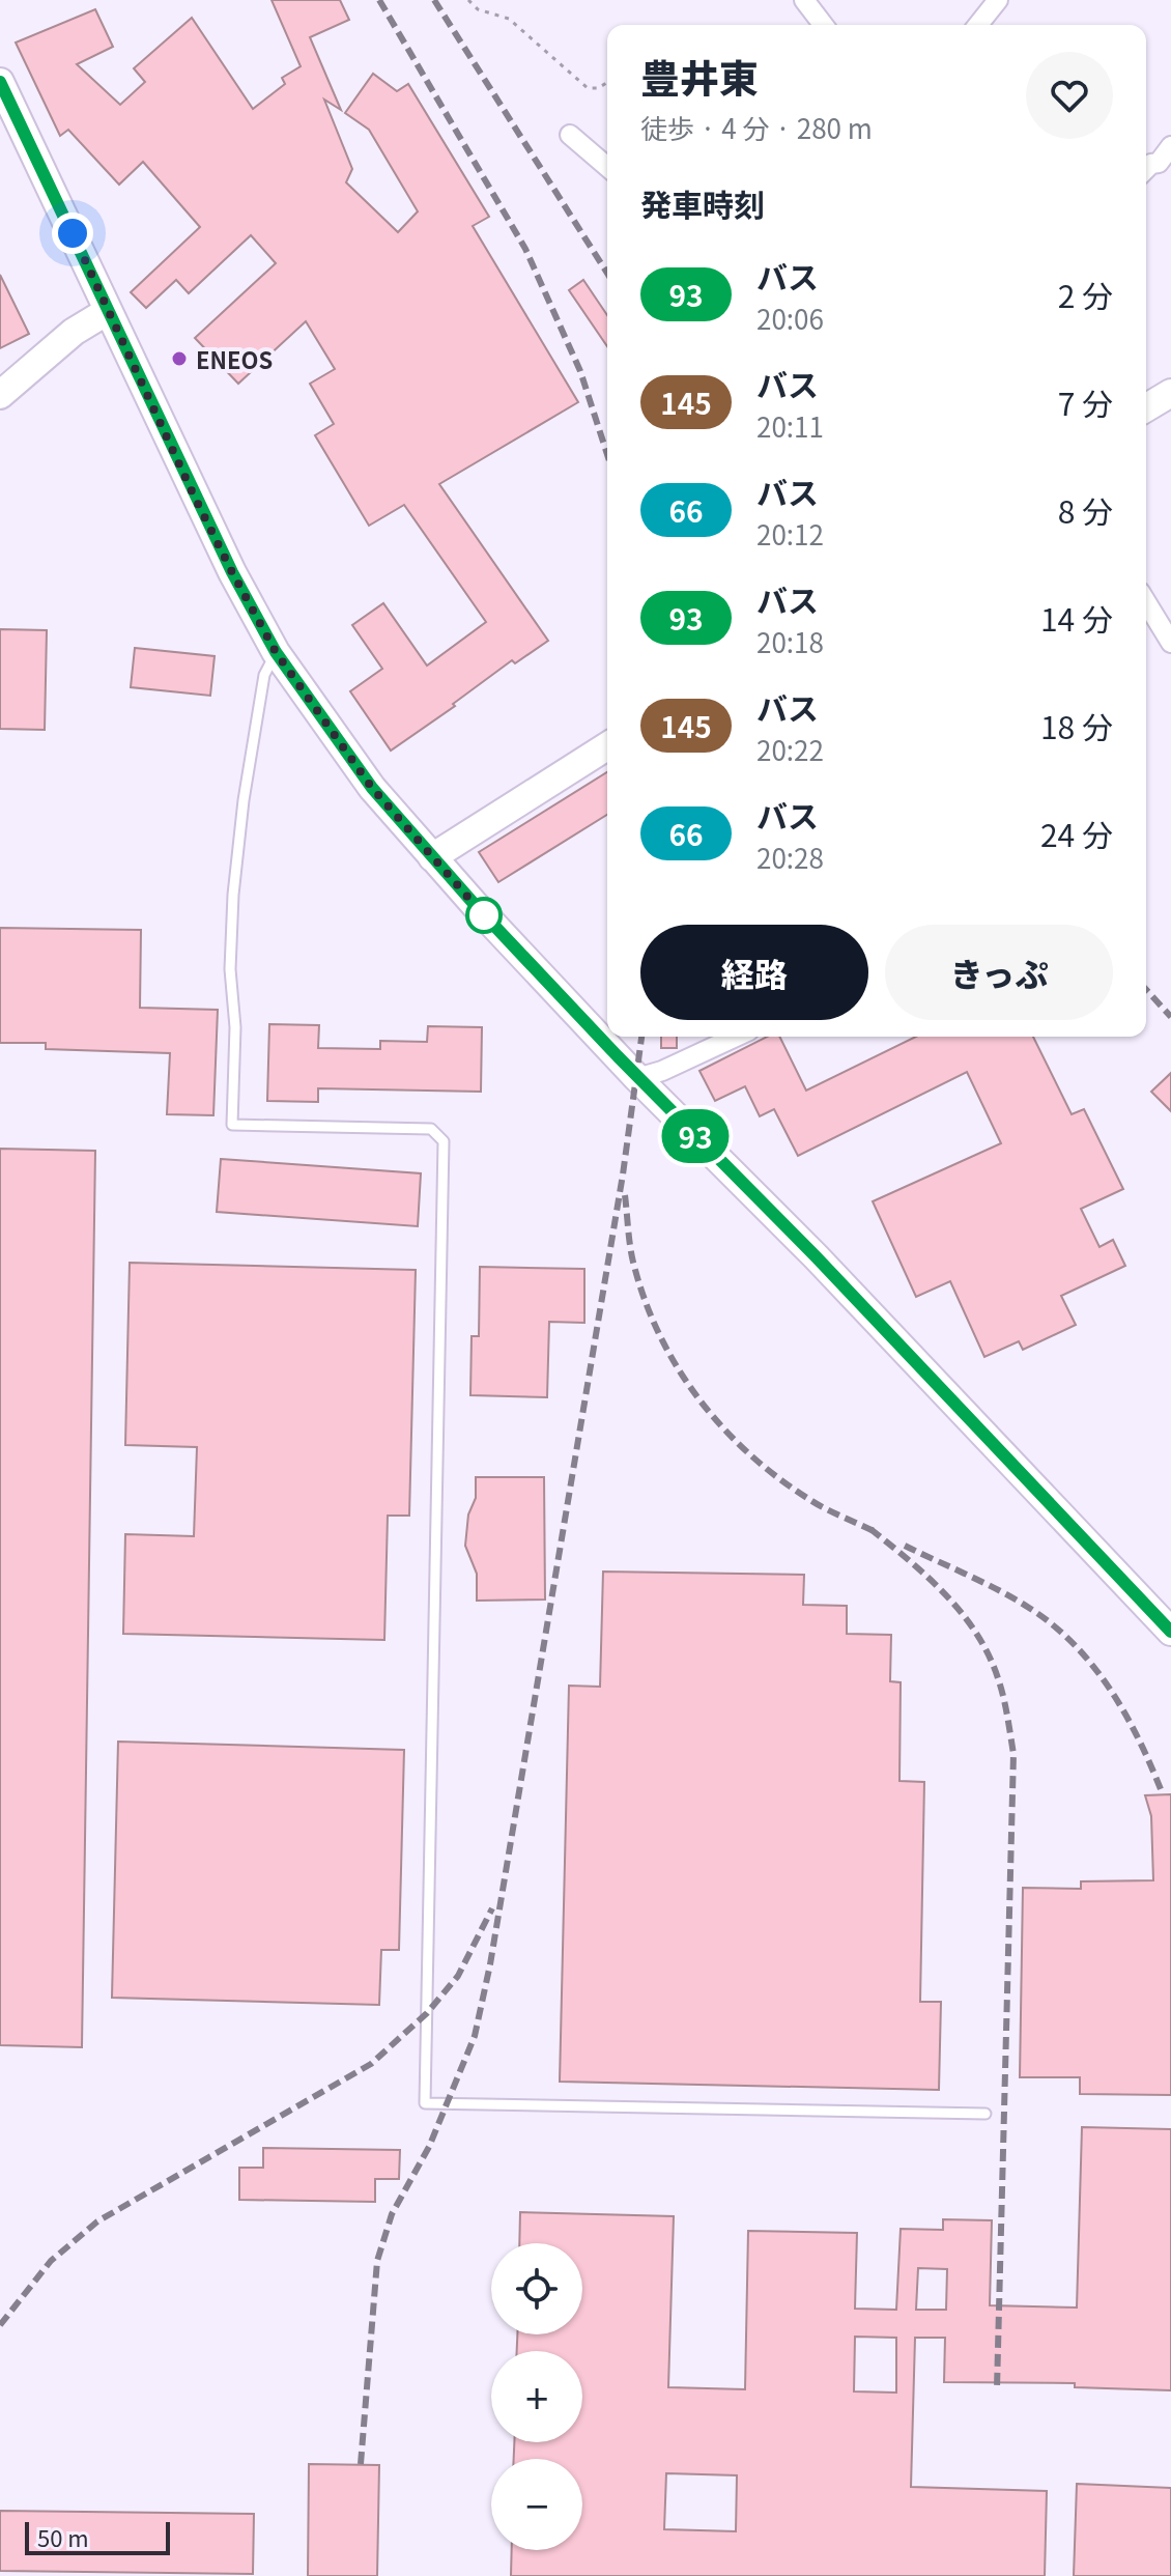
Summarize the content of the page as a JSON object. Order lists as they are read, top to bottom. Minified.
{"places":["ENEOS"],"lines":["bus line 93"],"scale_bar":"50 m","page":{"on_map":"93","heading":[["豊井東","徒歩 · 4 分 · 280 m"],"発車時刻"],"list":[{"mark":"93","name":"バス","note":"20:06","value":"2 分"},{"mark":"145","name":"バス","note":"20:11","value":"7 分"},{"mark":"66","name":"バス","note":"20:12","value":"8 分"},{"mark":"93","name":"バス","note":"20:18","value":"14 分"},{"mark":"145","name":"バス","note":"20:22","value":"18 分"},{"mark":"66","name":"バス","note":"20:28","value":"24 分"}],"buttons":["経路","きっぷ"],"map_buttons":["+","−"],"scale":"50 m"}}
